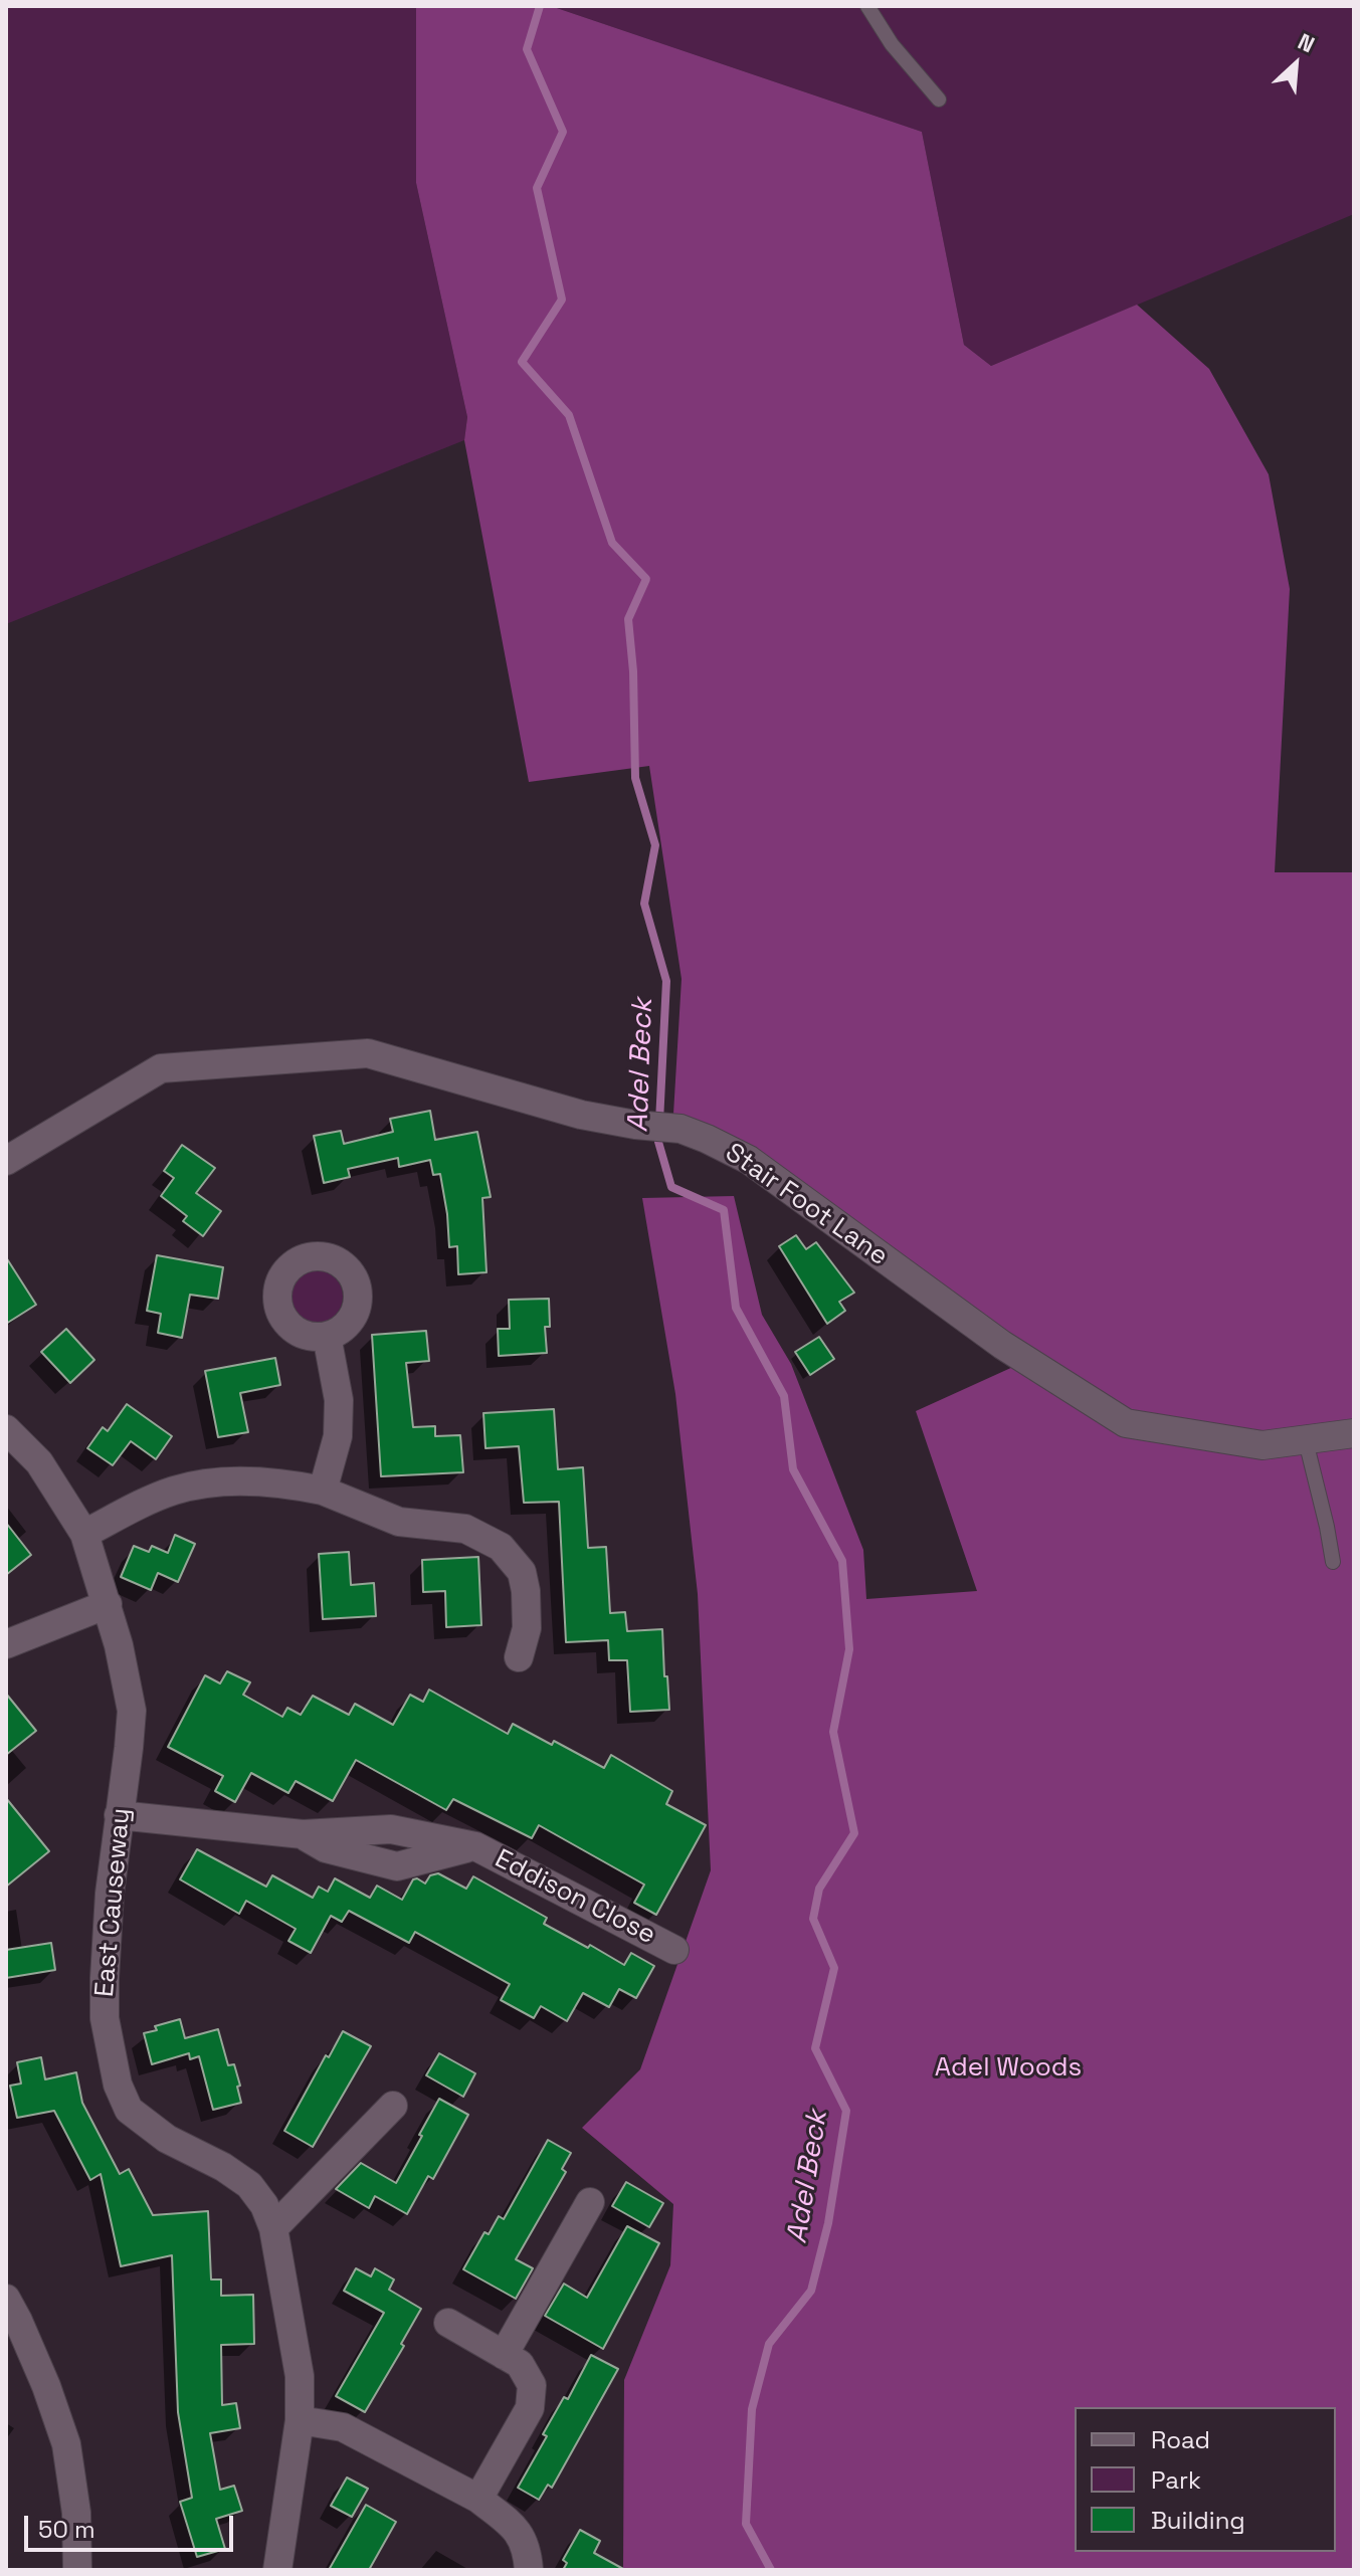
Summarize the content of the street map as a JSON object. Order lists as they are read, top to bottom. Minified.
{"streets":{"street":["Stair Foot Lane","Eddison Close","East Causeway"]},"crossings":[["Eddison Close","East Causeway"]],"water":["Adel Beck"],"parks":["Adel Woods"],"legend":["Road","Park","Building"],"scale_bar":"50 m","north":"top right"}
